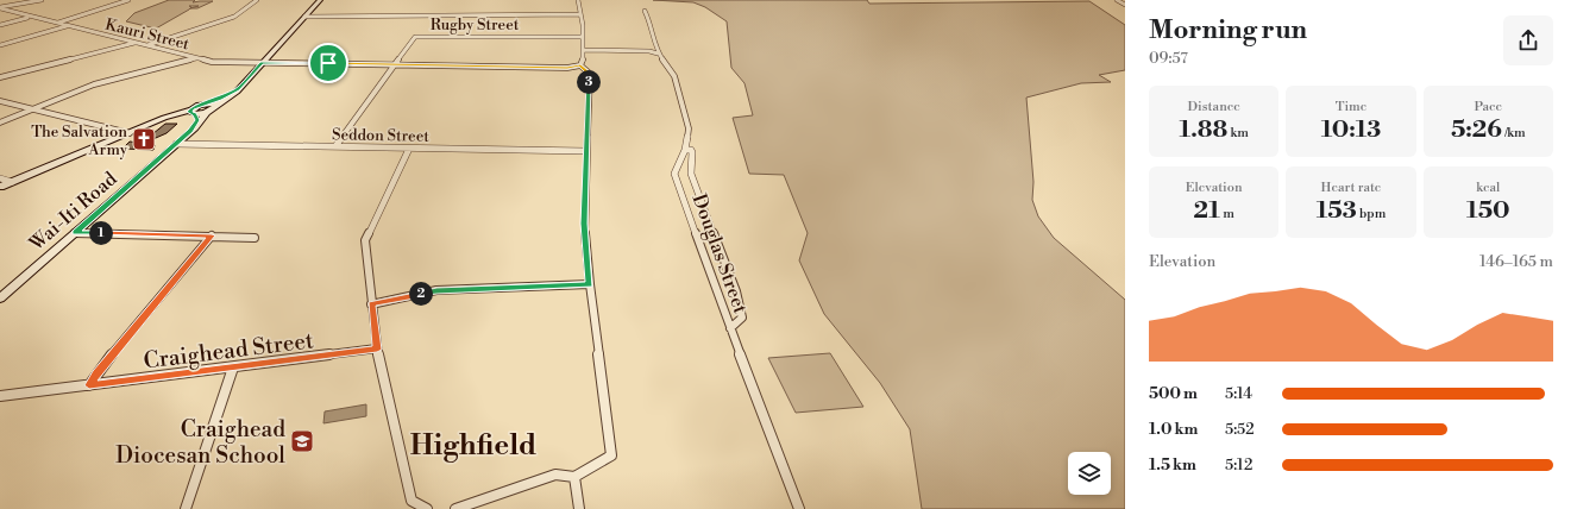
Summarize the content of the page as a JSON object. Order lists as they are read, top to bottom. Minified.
{"streets":{"street":["Rugby Street","Kauri Street","Seddon Street","Wai-Iti Road","Douglas Street","Craighead Street"]},"crossings":[["Rugby Street","Kauri Street"],["Rugby Street","Seddon Street"],["Seddon Street","Wai-Iti Road"]],"districts":["Highfield"],"places":{"church":["The Salvation Army"],"school or university":["Craighead Diocesan School"]},"page":{"heading":["Morning run","09:57"],"pins":["3","1","2"],"stats":[["Distance","1.88 km"],["Time","10:13"],["Pace","5:26 /km"],["Elevation","21 m"],["Heart rate","153 bpm"],["kcal","150"]],"chart":["Elevation","146–165 m"],"list":[{"name":"500 m","note":"5:14"},{"name":"1.0 km","note":"5:52"},{"name":"1.5 km","note":"5:12"}]}}
